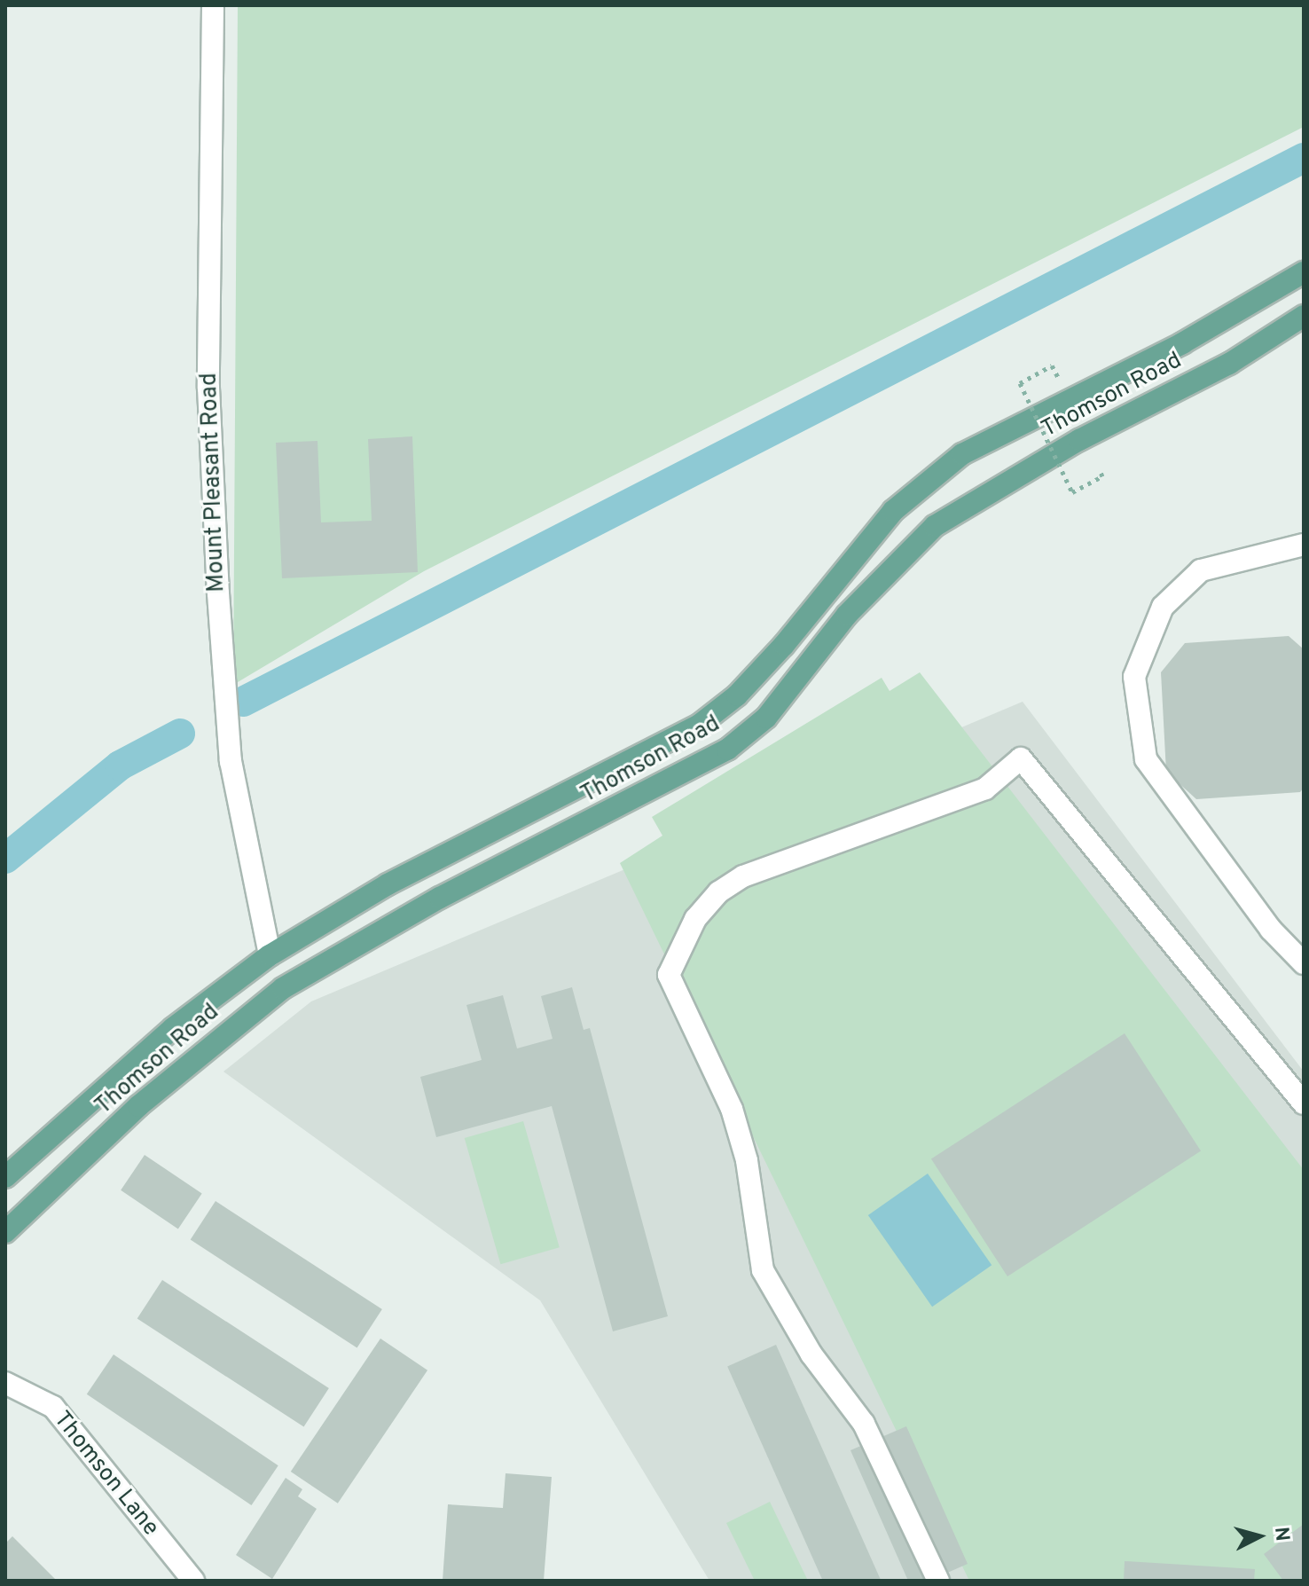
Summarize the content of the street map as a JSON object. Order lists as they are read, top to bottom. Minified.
{"streets":{"main road":["Thomson Road"],"street":["Mount Pleasant Road","Thomson Lane"]},"crossings":[["Thomson Road","Mount Pleasant Road"]],"north":"right"}
